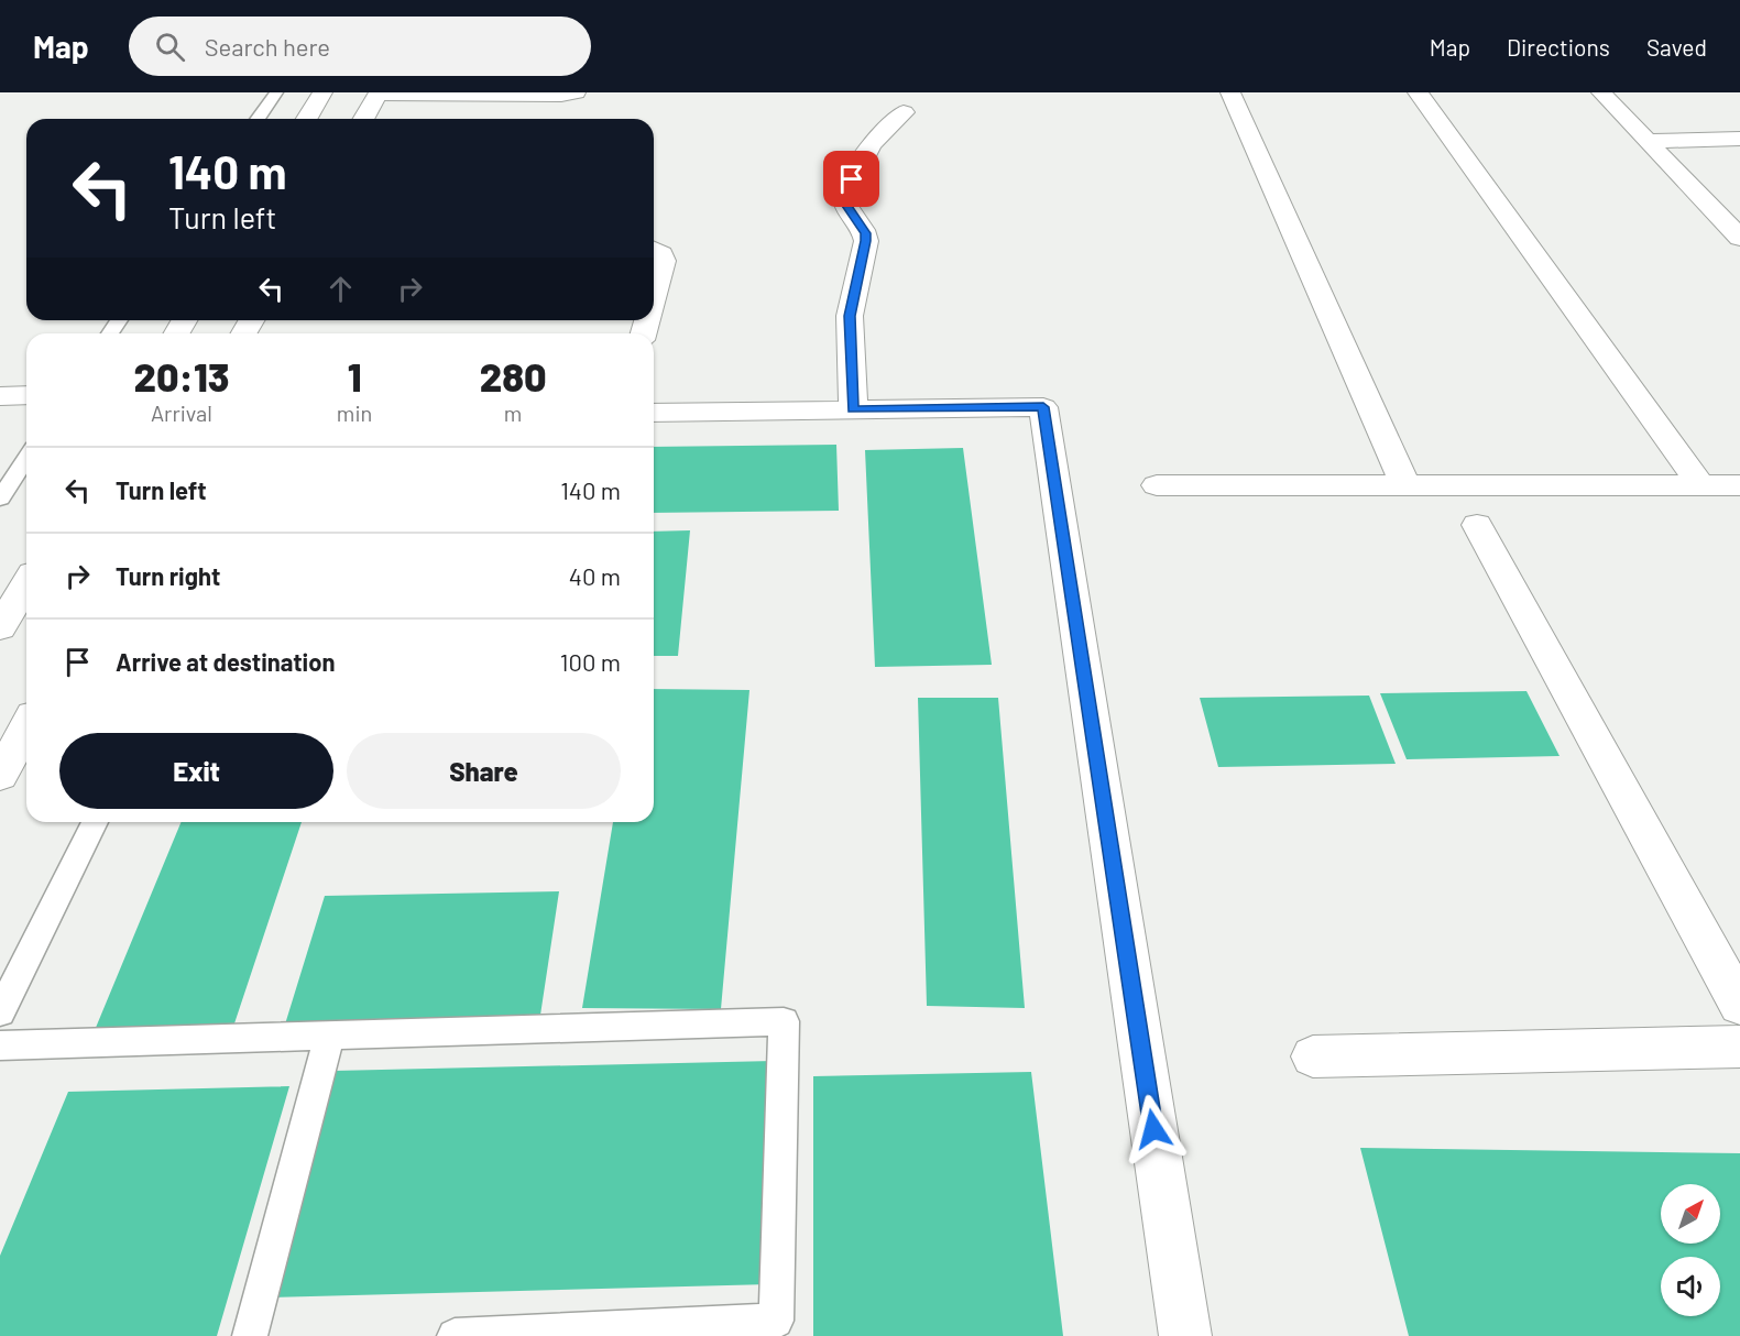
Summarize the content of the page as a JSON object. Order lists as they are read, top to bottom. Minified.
{"north":"top right","page":{"header":"Map","search":"Search here","nav":["Map","Directions","Saved"],"turn":["140 m","Turn left"],"eta":["20:13","Arrival","1","min","280","m"],"list":[{"name":"Turn left","value":"140 m"},{"name":"Turn right","value":"40 m"},{"name":"Arrive at destination","value":"100 m"}],"buttons":["Exit","Share"]}}
